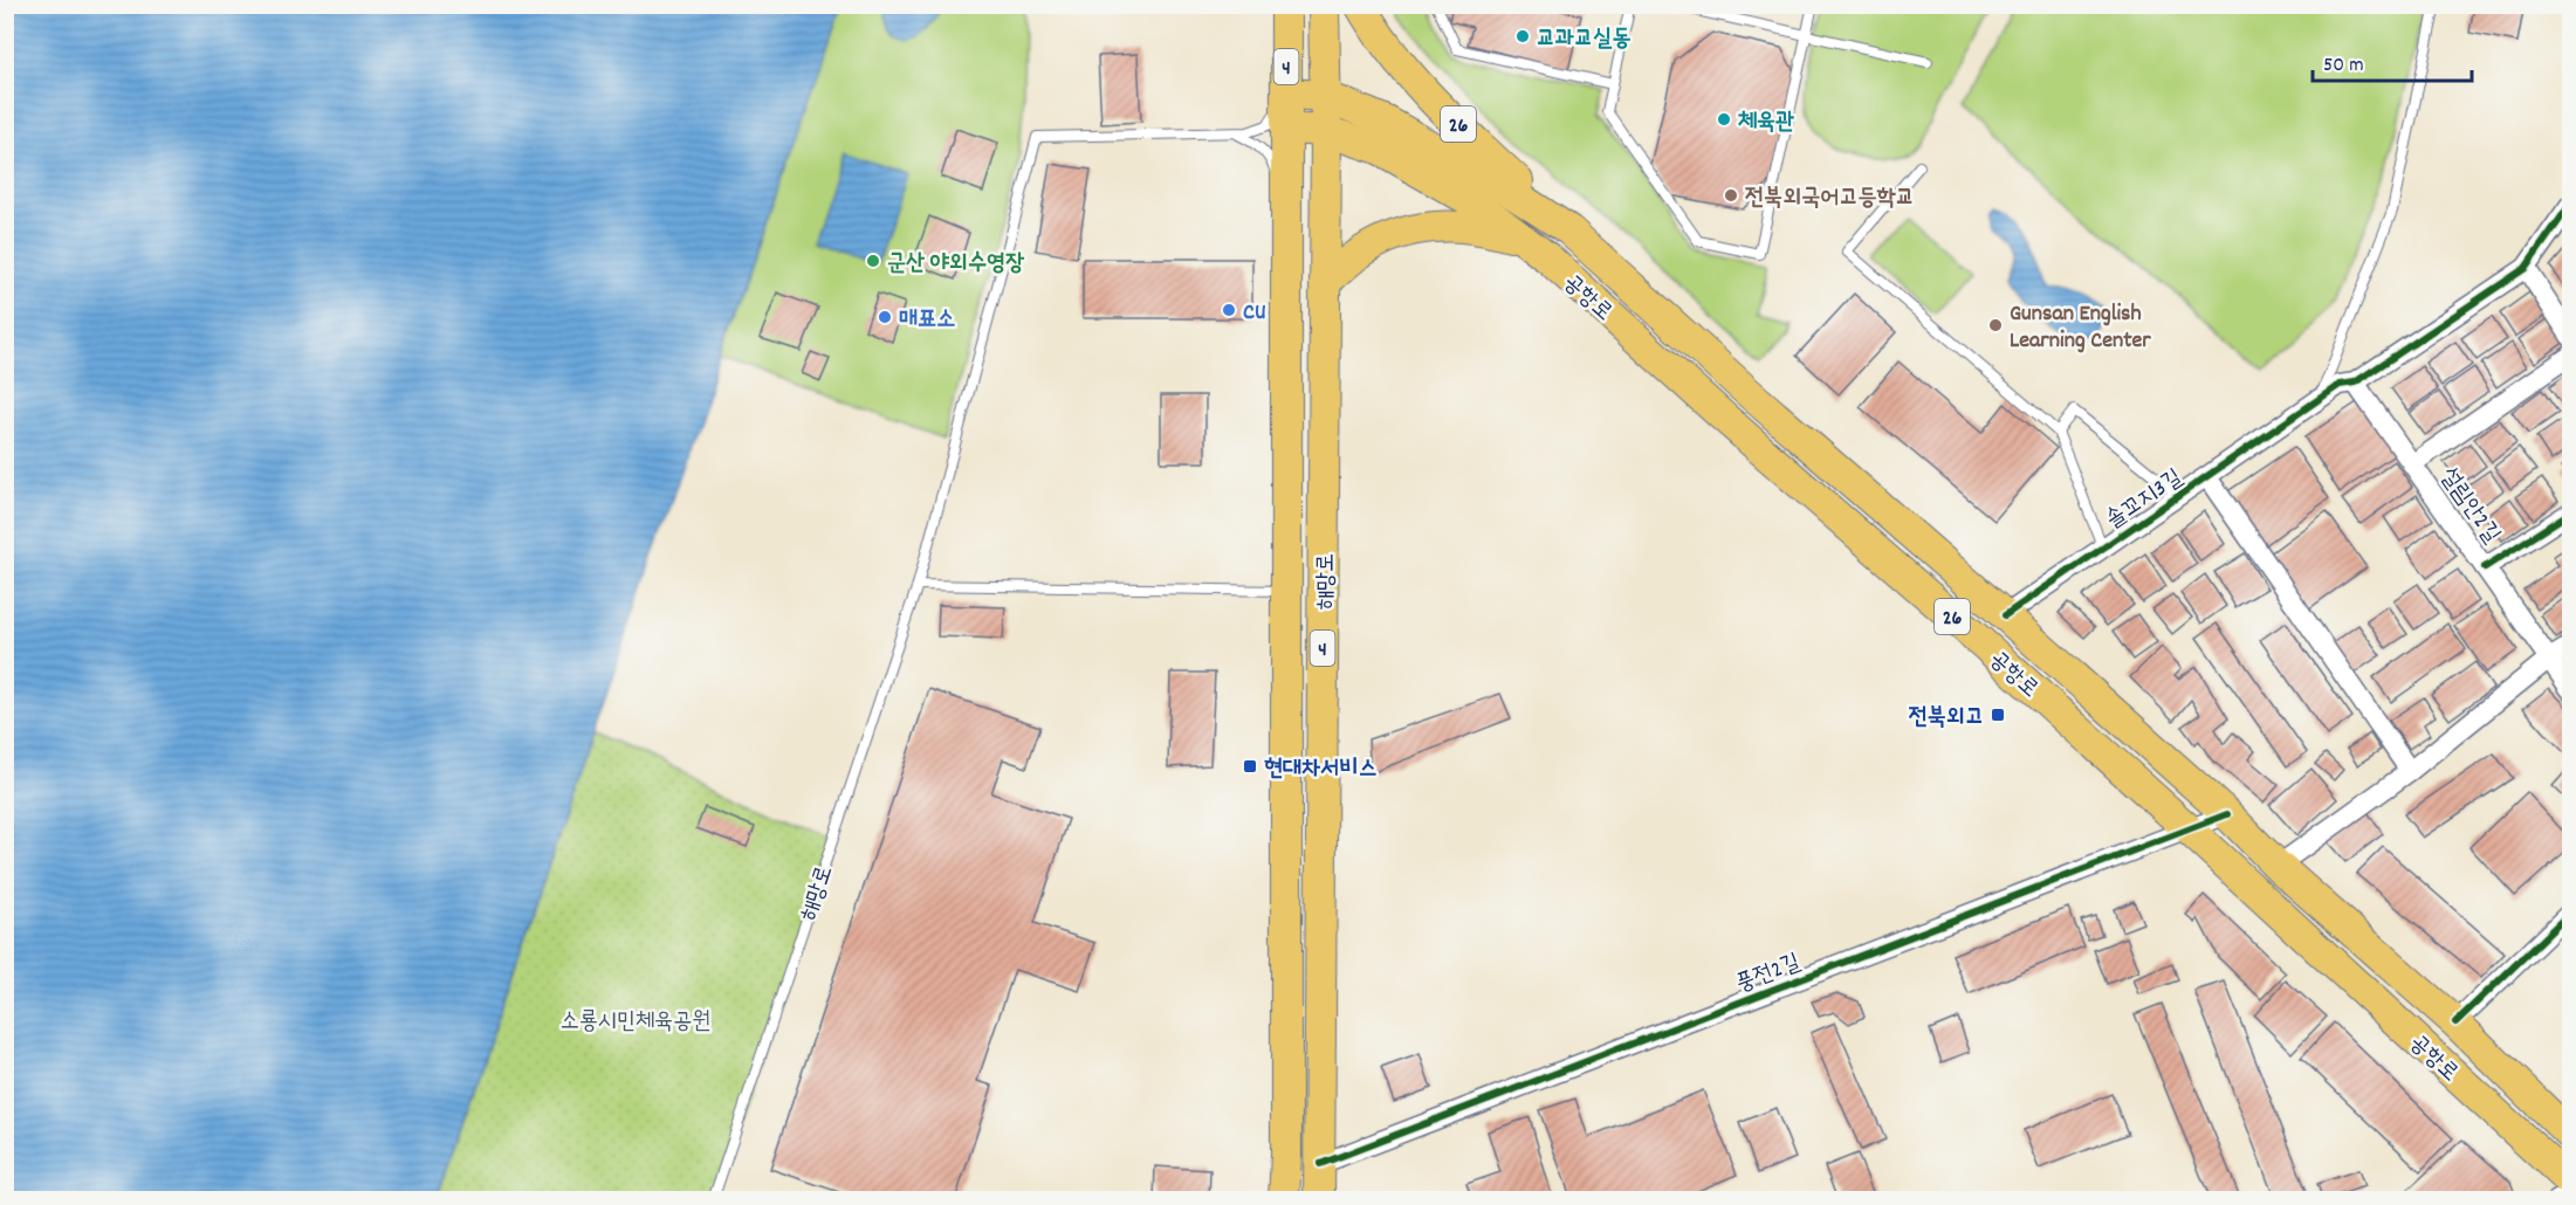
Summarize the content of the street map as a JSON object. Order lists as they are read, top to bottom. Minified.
{"streets":{"main road":["4","26","공항로","해망로"],"street":["솔꼬지3길","설림안2길","풍전2길"]},"crossings":[["26","공항로"],["공항로","솔꼬지3길"],["공항로","해망로"],["공항로","풍전2길"],["솔꼬지3길","설림안2길"],["해망로","풍전2길"]],"parks":["소룡시민체육공원"],"places":{"other":["교과교실동","체육관","전북외국어고등학교","군산 야외수영장","CU","매표소","Gunsan English Learning Center"],"transit":["전북외고","현대차서비스"]},"scale_bar":"50 m"}
